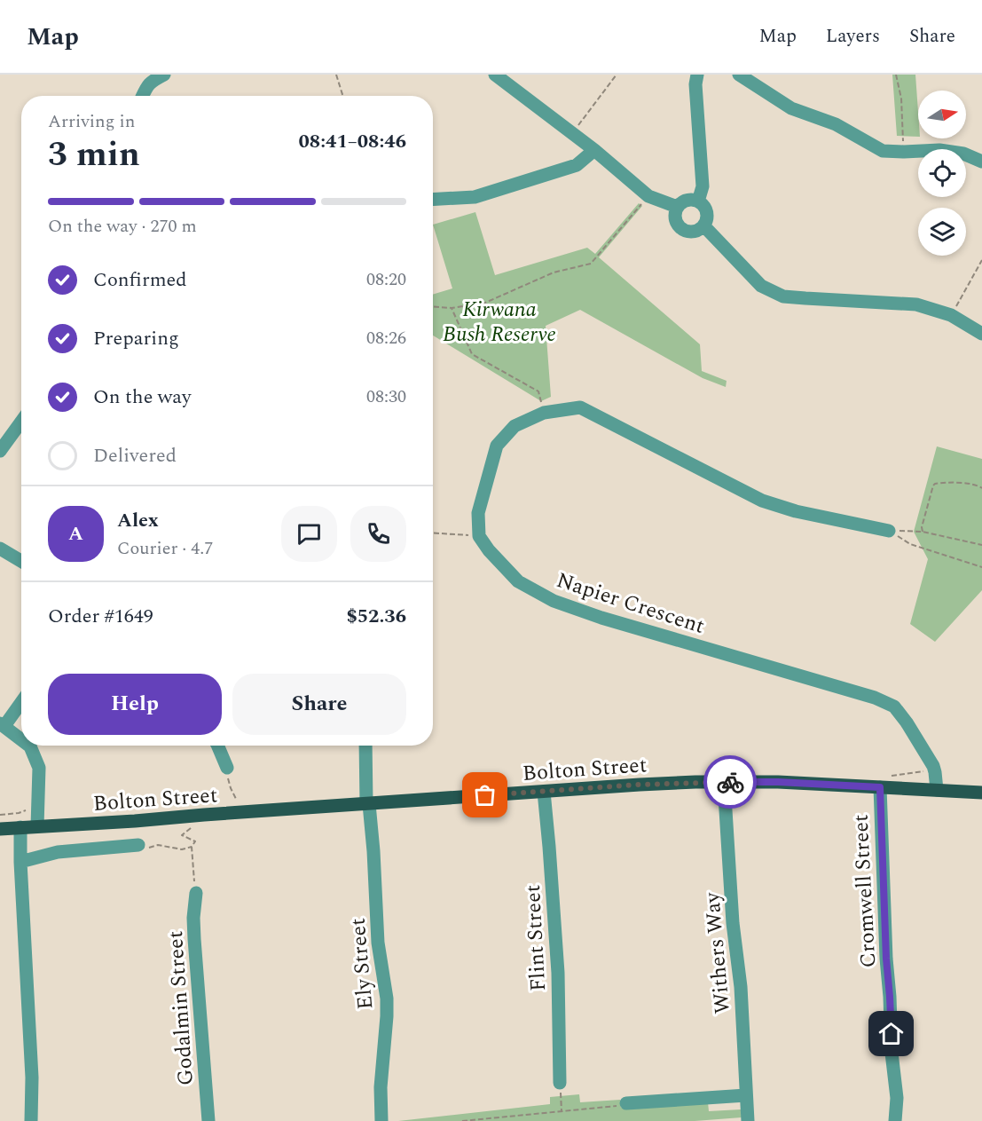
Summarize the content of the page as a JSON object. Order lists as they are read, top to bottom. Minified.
{"streets":{"main road":["Bolton Street"],"street":["Napier Crescent","Cromwell Street","Flint Street","Withers Way","Ely Street","Godalmin Street"]},"crossings":[["Napier Crescent","Bolton Street"],["Bolton Street","Cromwell Street"],["Bolton Street","Flint Street"],["Bolton Street","Withers Way"],["Bolton Street","Ely Street"]],"parks":["Kirwana Bush Reserve"],"north":"right","page":{"header":"Map","nav":["Map","Layers","Share"],"heading":["3 min","Arriving in","08:41–08:46"],"panel":["Alex","Courier · 4.7","Order #1649","$52.36"],"bar":"On the way · 270 m","list":[["Confirmed","08:20"],["Preparing","08:26"],["On the way","08:30"],"Delivered"],"round":"A","buttons":["Help","Share"]}}
